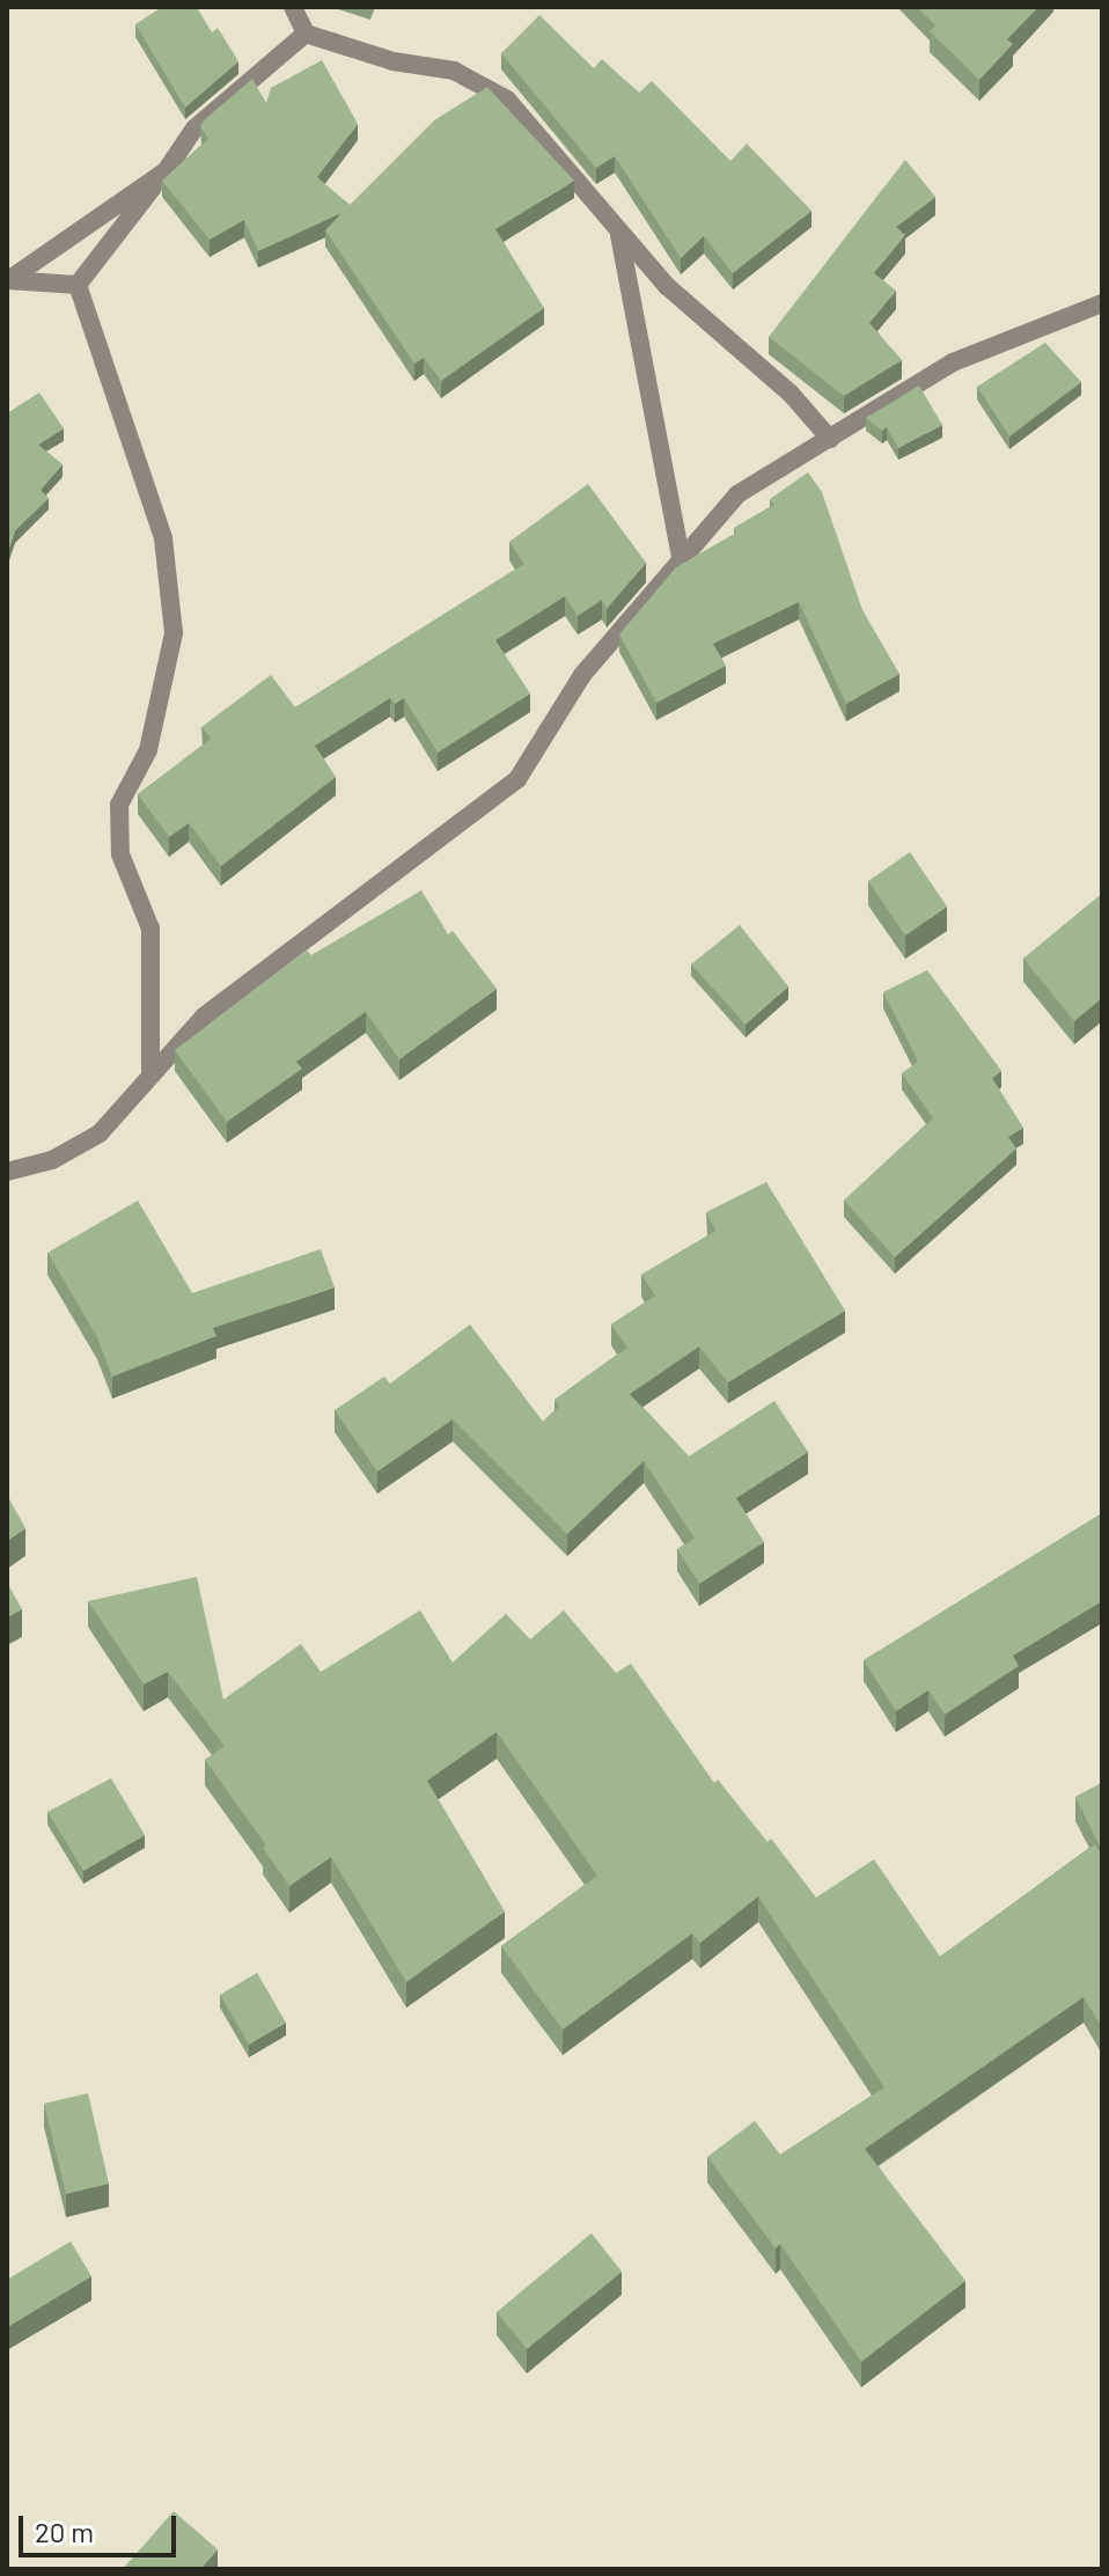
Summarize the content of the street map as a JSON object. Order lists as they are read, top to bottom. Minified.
{"scale_bar":"20 m"}
